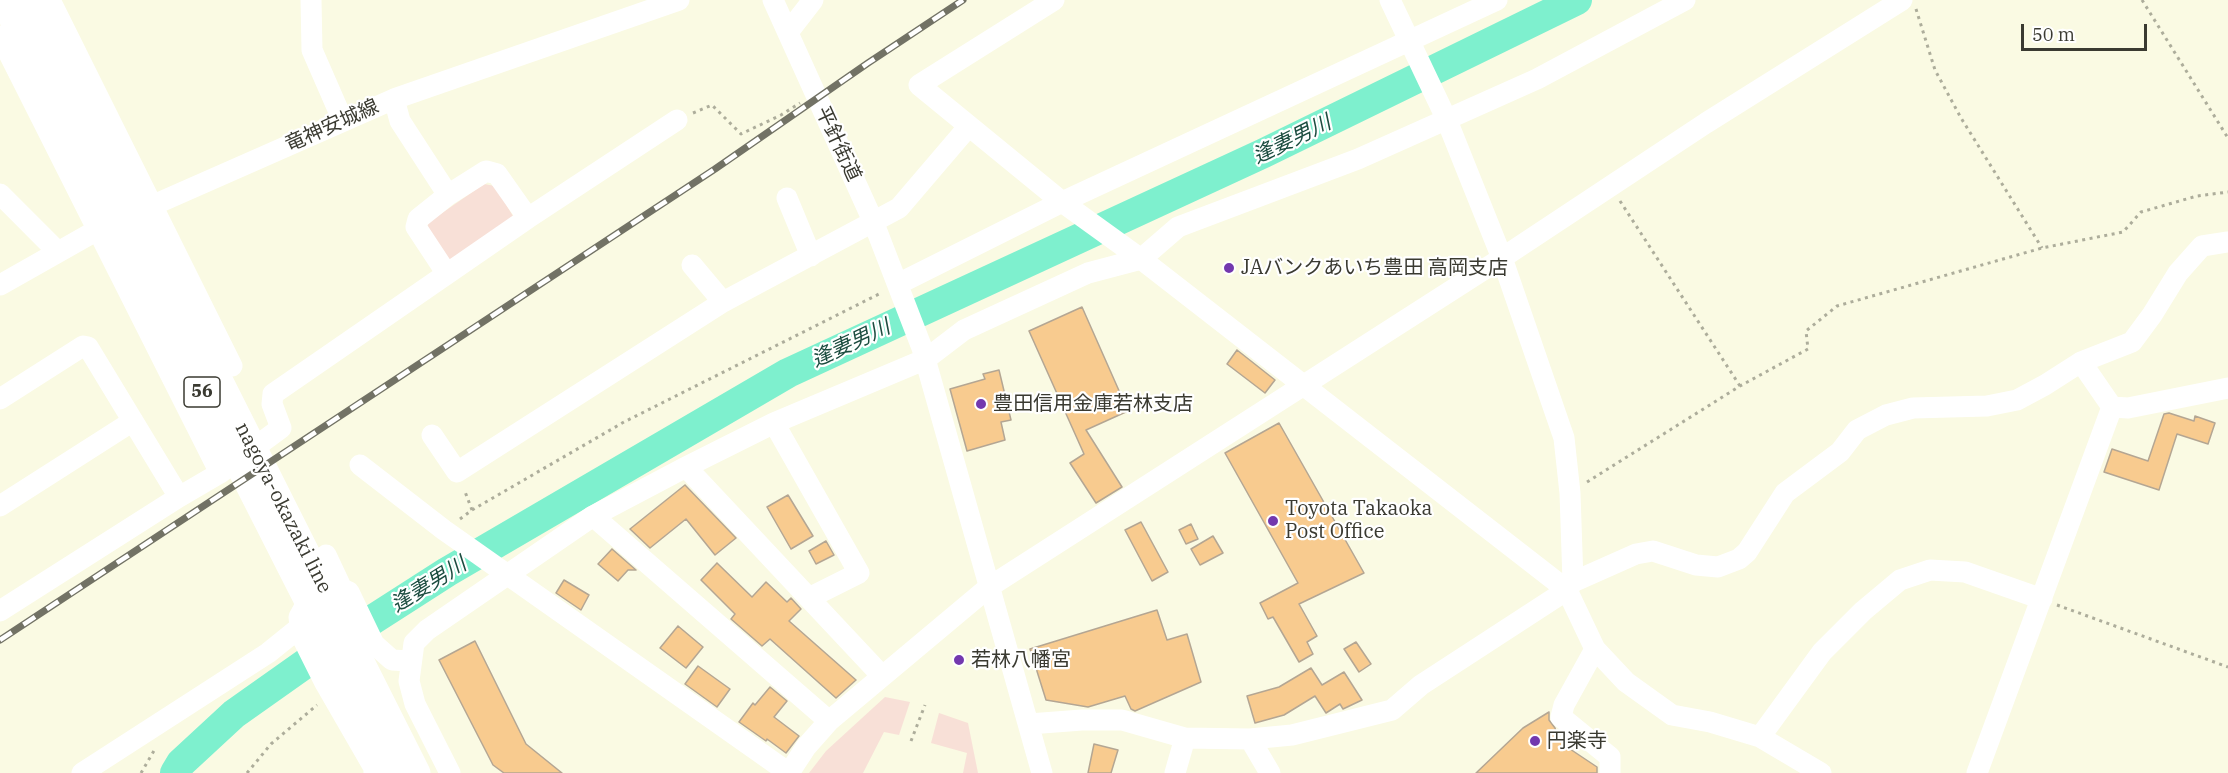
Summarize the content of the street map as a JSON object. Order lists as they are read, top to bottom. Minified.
{"streets":{"main road":["56","nagoya-okazaki line"],"street":["竜神安城線","平針街道"]},"crossings":[["56","nagoya-okazaki line"]],"water":["逢妻男川"],"places":["JAバンクあいち豊田 高岡支店","豊田信用金庫若林支店","Toyota Takaoka Post Office","若林八幡宮","円楽寺"],"scale_bar":"50 m"}
